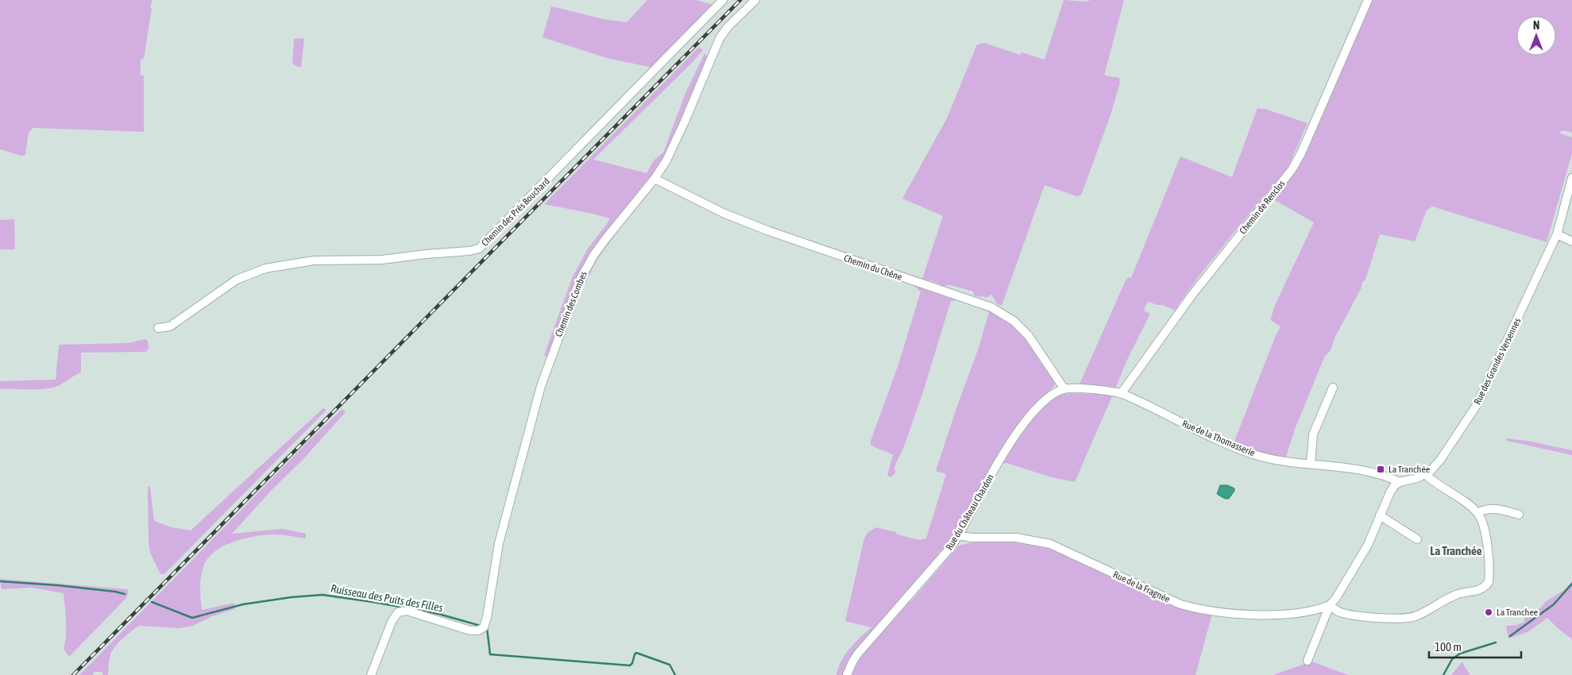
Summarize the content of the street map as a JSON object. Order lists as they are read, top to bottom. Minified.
{"streets":{"street":["Chemin de Renclos","Chemin des Prés Bouchard","Chemin du Chêne","Chemin des Combes","Rue des Grandes Versennes","Rue de la Thomasserie","Rue du Château Chardon","Rue de la Fragnée"]},"crossings":[["Chemin de Renclos","Rue de la Thomasserie"],["Chemin du Chêne","Chemin des Combes"],["Chemin du Chêne","Rue de la Thomasserie"],["Chemin du Chêne","Rue du Château Chardon"],["Rue de la Thomasserie","Rue du Château Chardon"],["Rue du Château Chardon","Rue de la Fragnée"]],"districts":["La Tranchée"],"water":["Ruisseau des Puits des Filles"],"places":{"transit":["La Tranchée"],"other":["La Tranchee"]},"scale_bar":"100 m","north":"top"}
